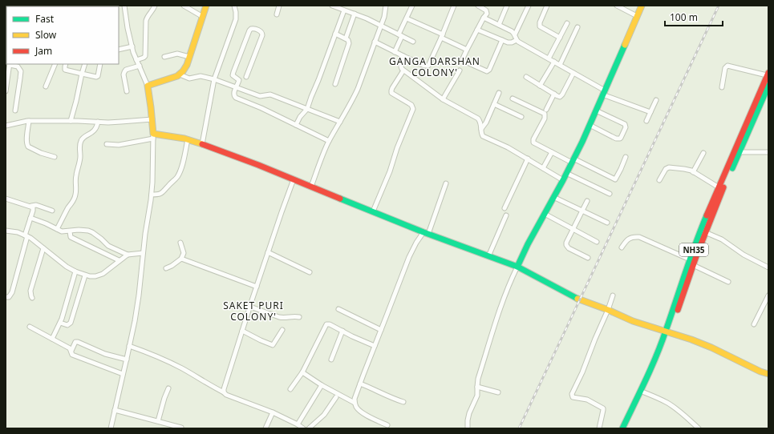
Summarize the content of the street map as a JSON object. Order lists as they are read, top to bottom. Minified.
{"streets":{"main road":["NH35"]},"districts":["GANGA DARSHAN COLONY'","SAKET PURI COLONY'"],"legend":["Fast","Slow","Jam"],"scale_bar":"100 m"}
